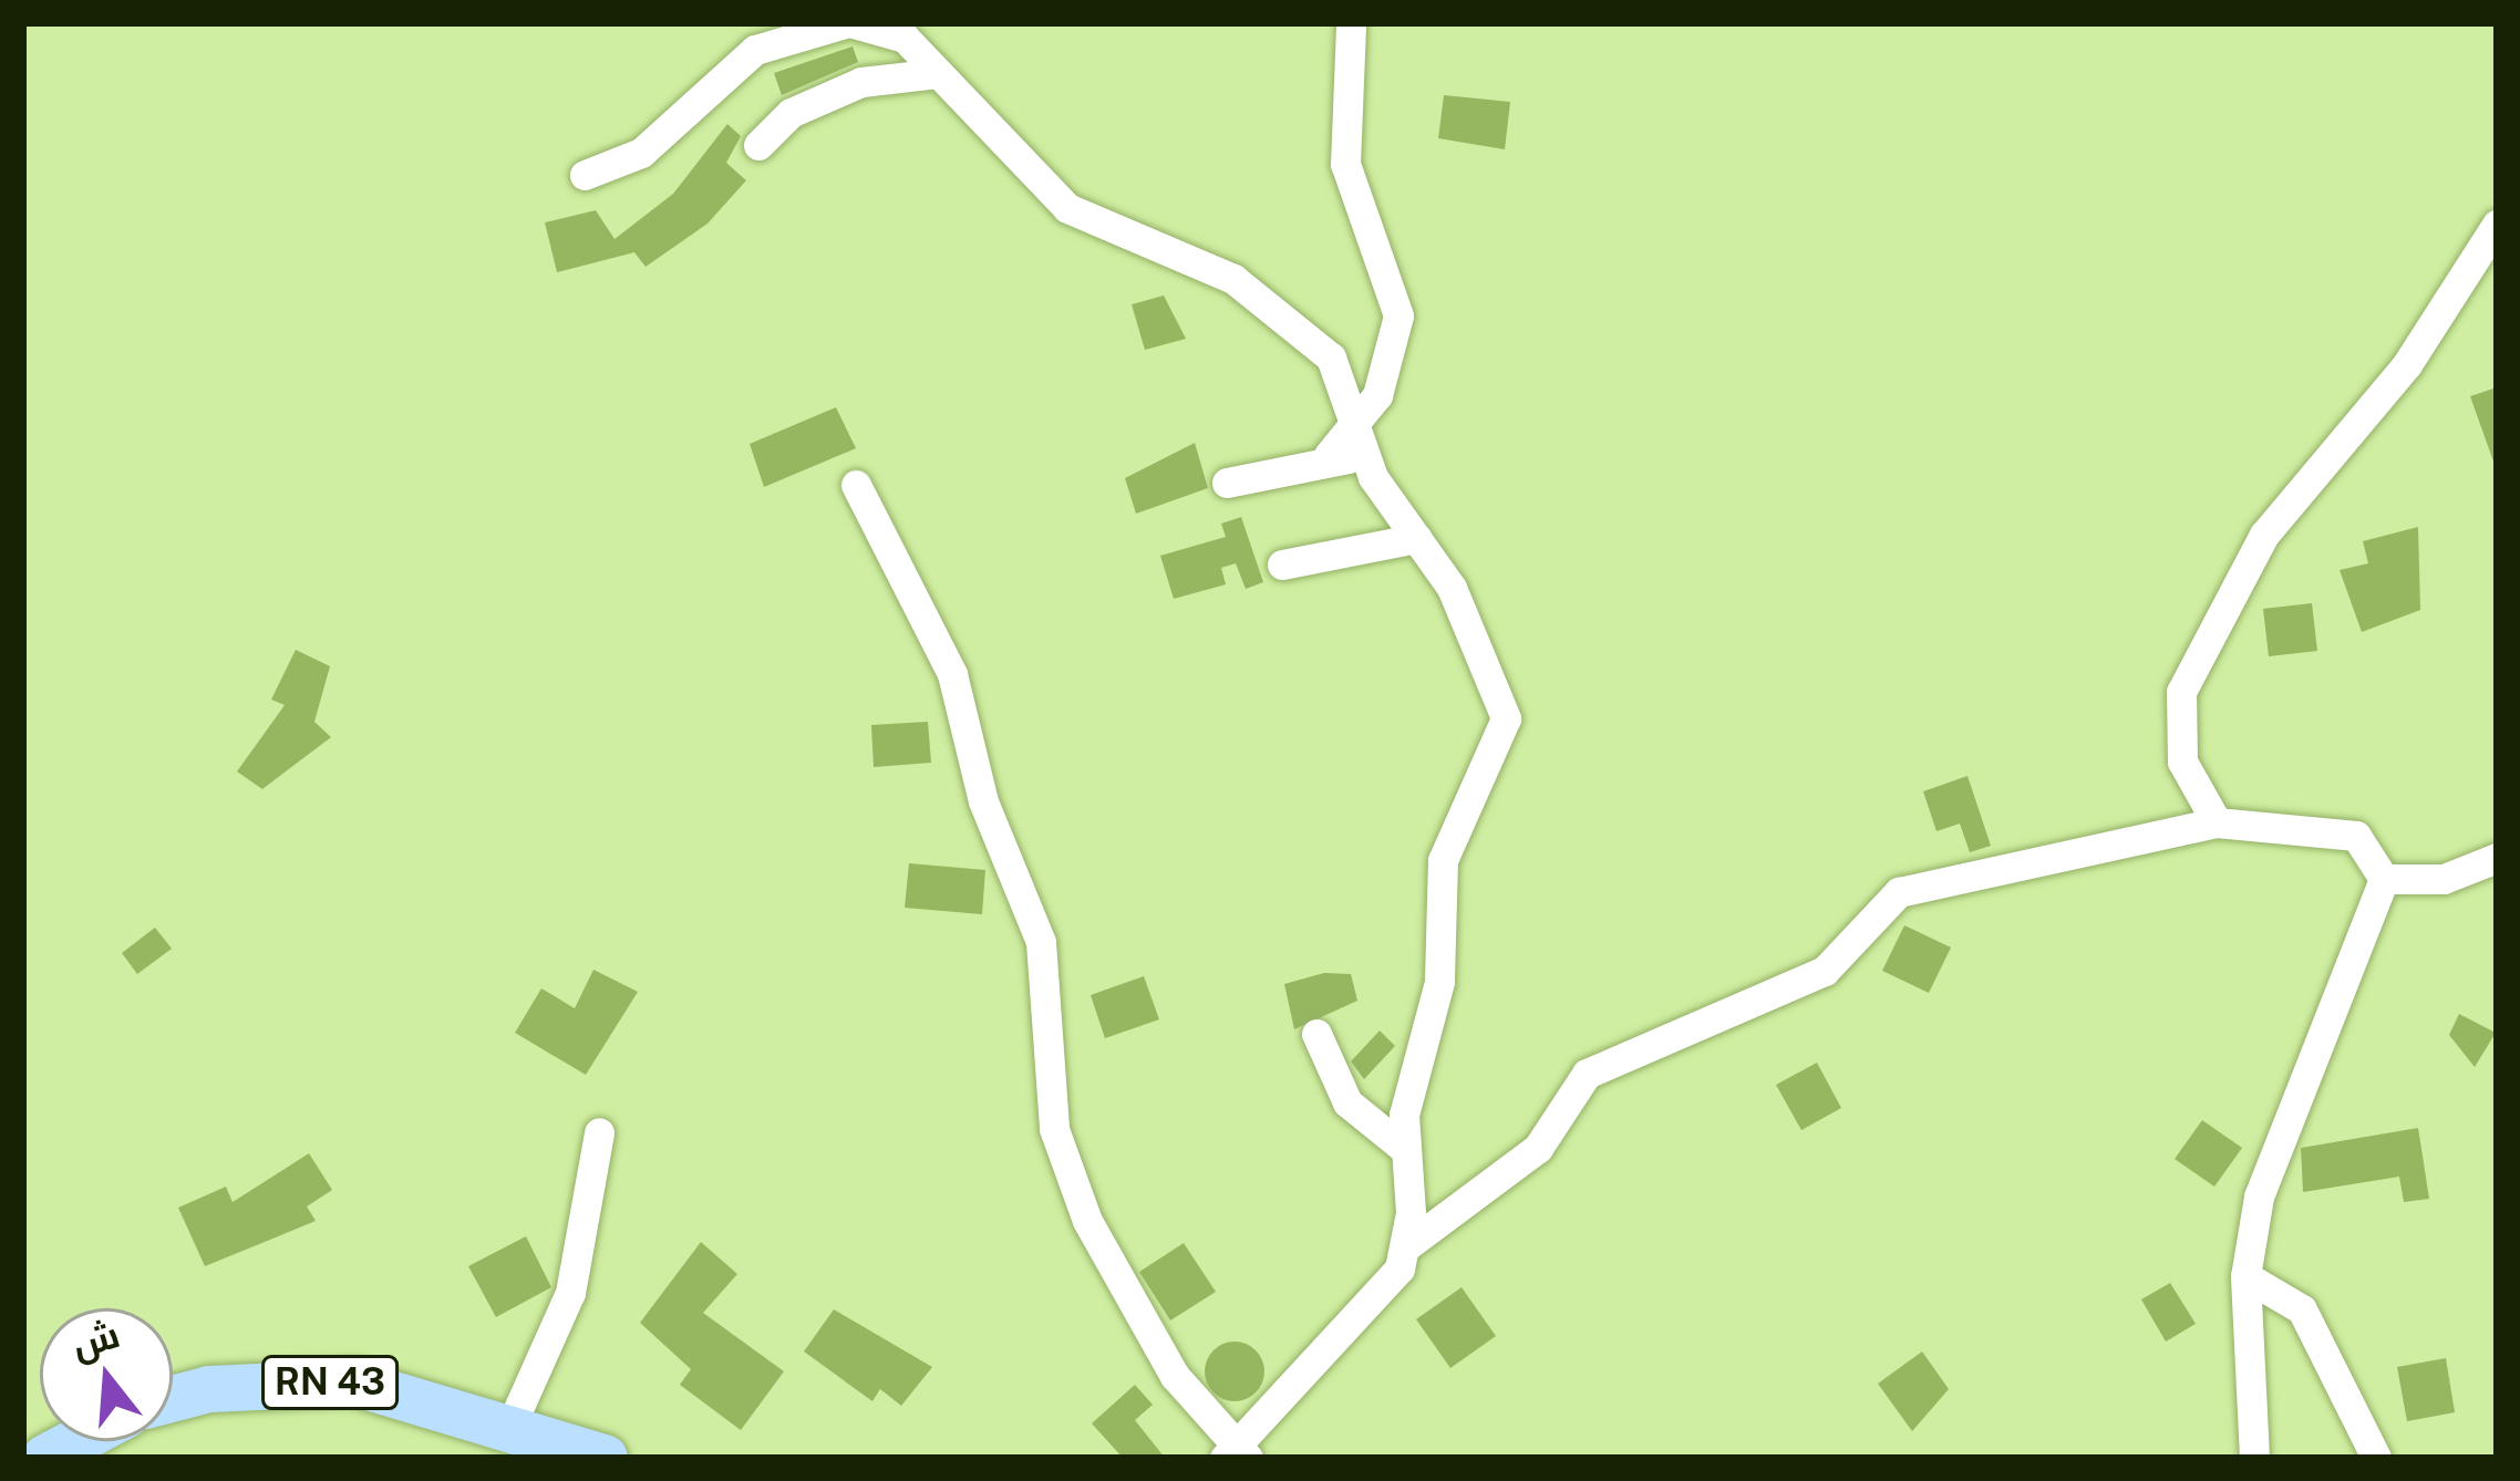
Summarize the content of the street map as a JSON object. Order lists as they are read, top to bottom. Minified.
{"streets":{"main road":["RN 43"]},"north":"top"}
